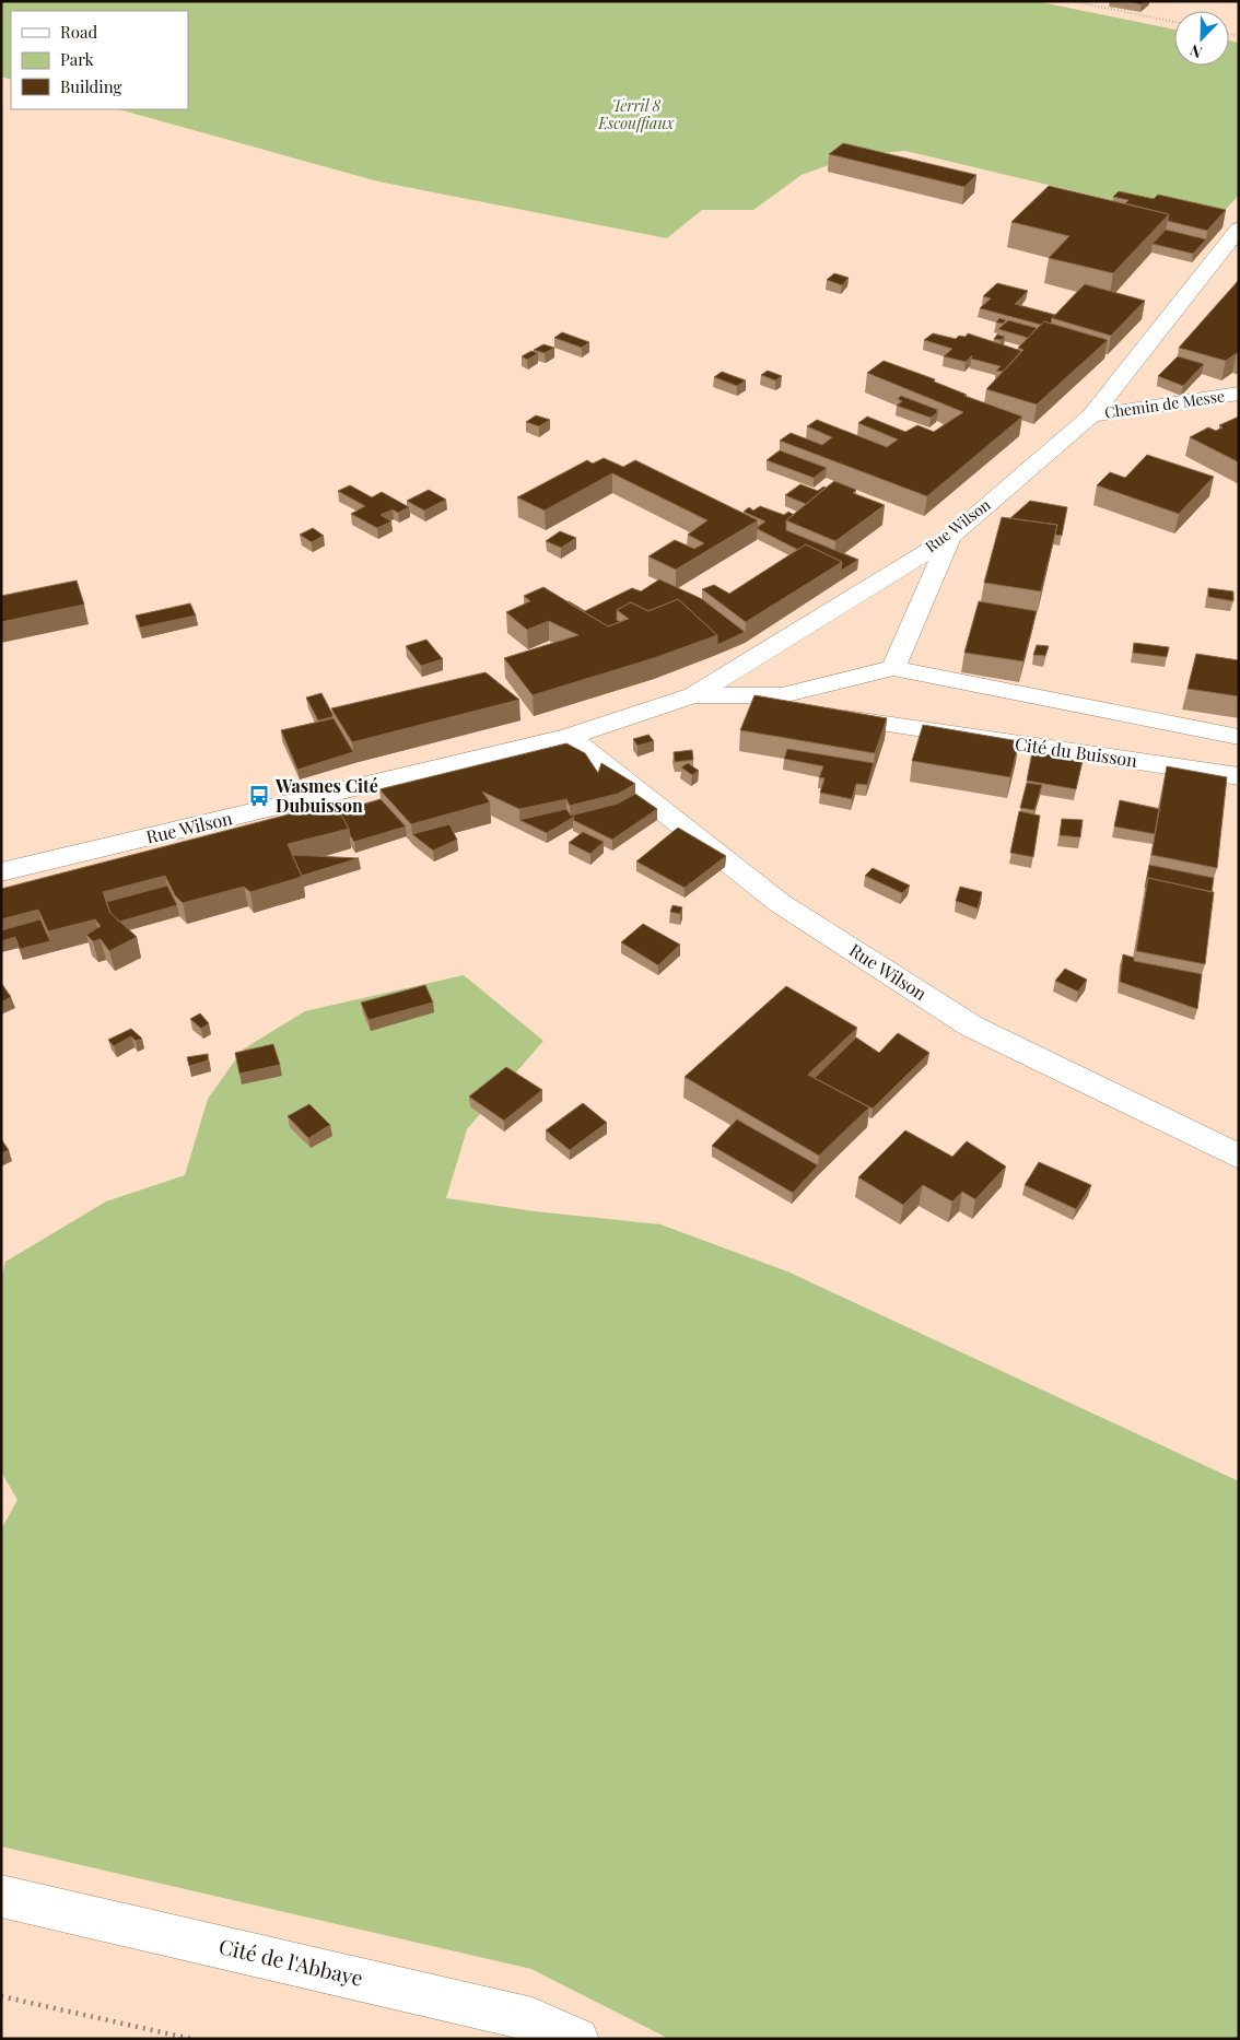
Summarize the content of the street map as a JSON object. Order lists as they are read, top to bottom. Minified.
{"streets":{"street":["Chemin de Messe","Rue Wilson","Cité du Buisson","Cité de l'Abbaye"]},"crossings":[["Chemin de Messe","Rue Wilson"],["Rue Wilson","Cité du Buisson"]],"parks":["Terril 8 Escouffiaux"],"places":{"bus stop":["Wasmes Cité Dubuisson"]},"legend":["Road","Park","Building"],"north":"bottom left"}
